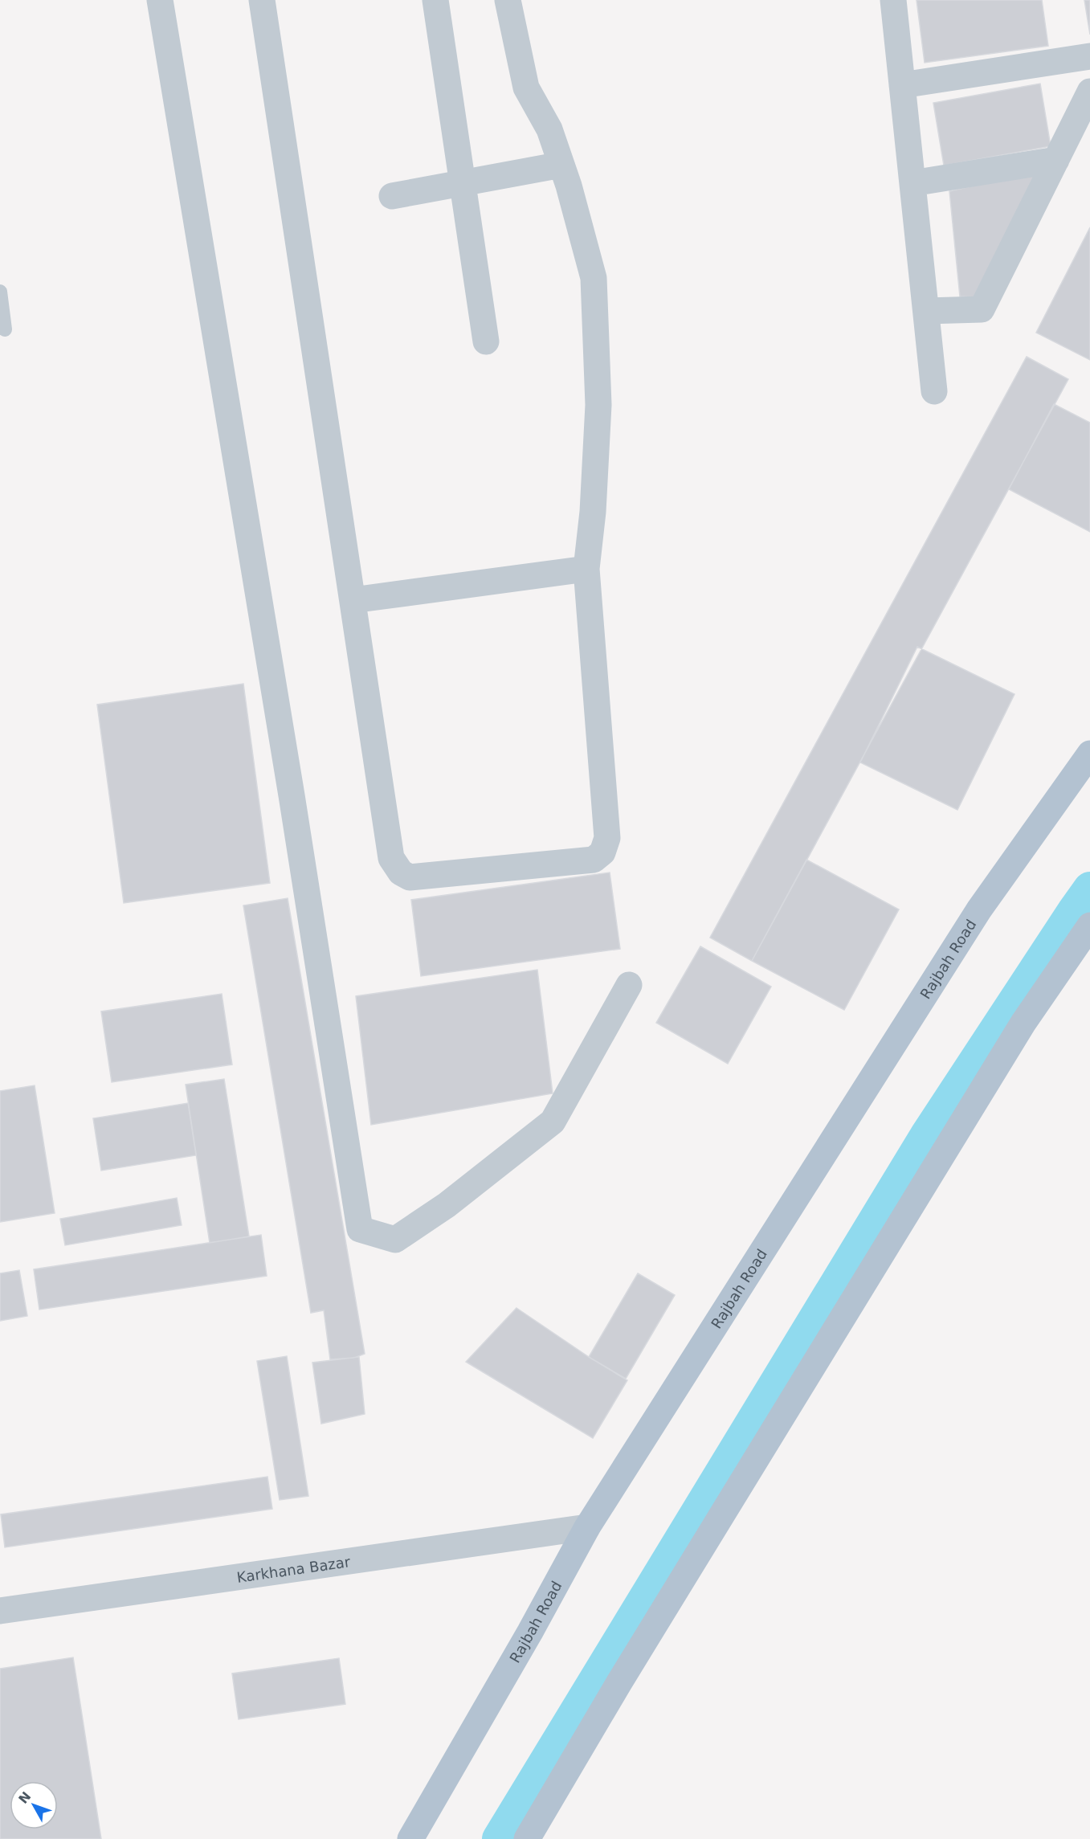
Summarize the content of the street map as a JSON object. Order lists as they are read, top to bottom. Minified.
{"streets":{"main road":["Rajbah Road"],"street":["Karkhana Bazar"]},"crossings":[["Rajbah Road","Karkhana Bazar"]],"north":"top left"}
